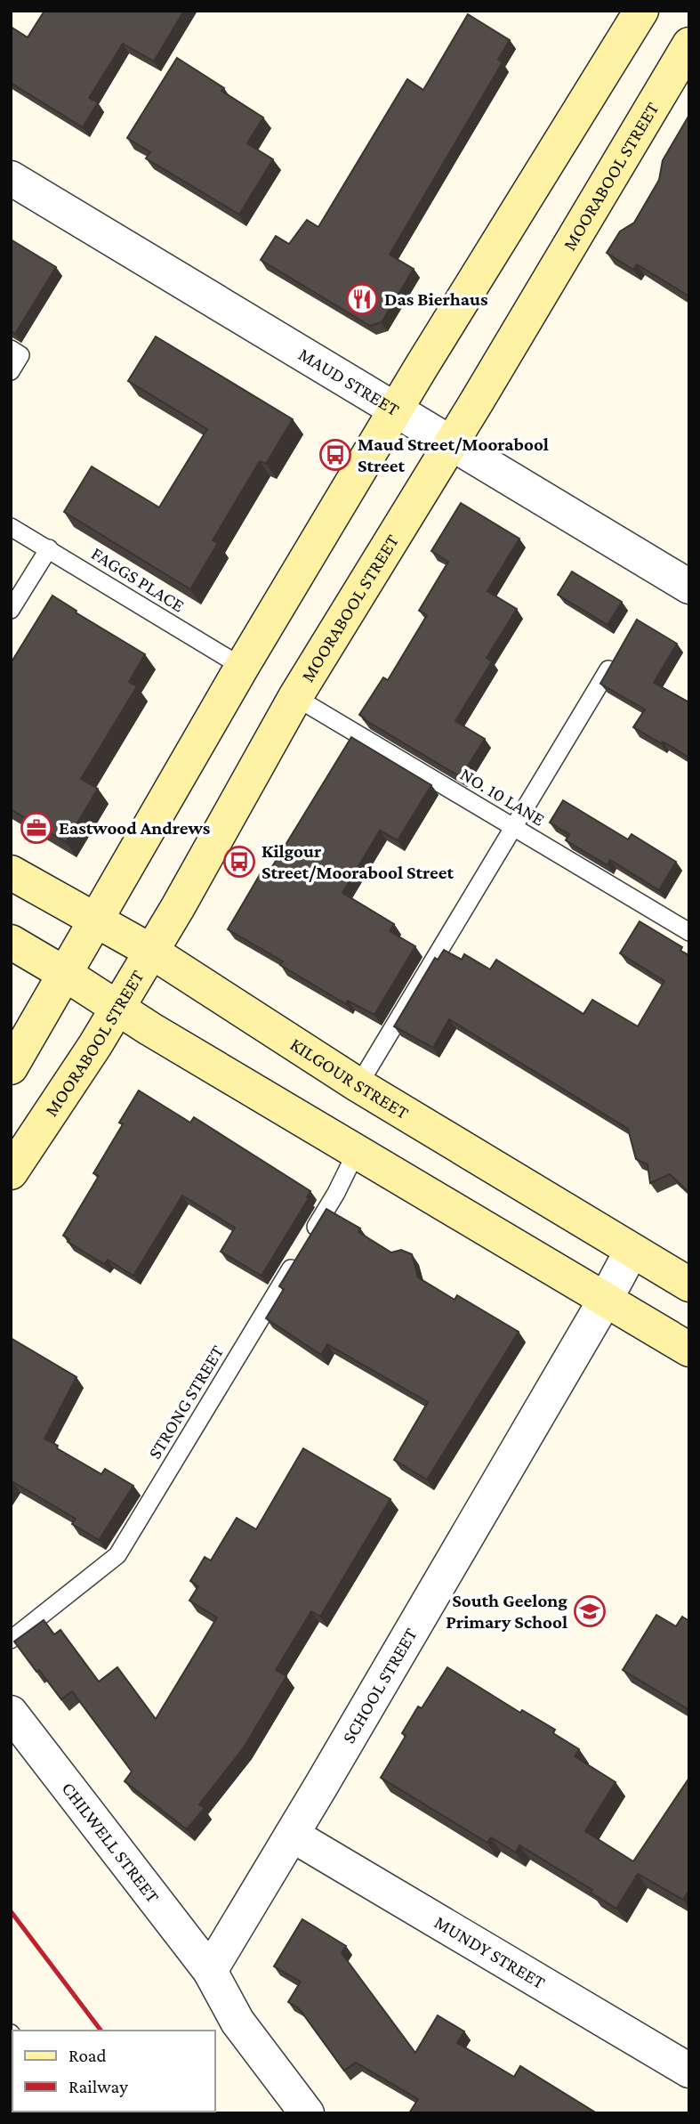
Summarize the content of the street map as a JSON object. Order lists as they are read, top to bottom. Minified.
{"streets":{"street":["MOORABOOL STREET","MAUD STREET","KILGOUR STREET","SCHOOL STREET","CHILWELL STREET","MUNDY STREET"],"lane":["FAGGS PLACE","NO. 10 LANE","STRONG STREET"]},"crossings":[["MOORABOOL STREET","MAUD STREET"],["MOORABOOL STREET","NO. 10 LANE"],["MOORABOOL STREET","KILGOUR STREET"],["KILGOUR STREET","SCHOOL STREET"],["SCHOOL STREET","CHILWELL STREET"],["SCHOOL STREET","MUNDY STREET"]],"places":{"restaurant":["Das Bierhaus"],"bus stop":["Maud Street/Moorabool Street","Kilgour Street/Moorabool Street"],"office":["Eastwood Andrews"],"school or university":["South Geelong Primary School"]},"legend":["Road","Railway"]}
